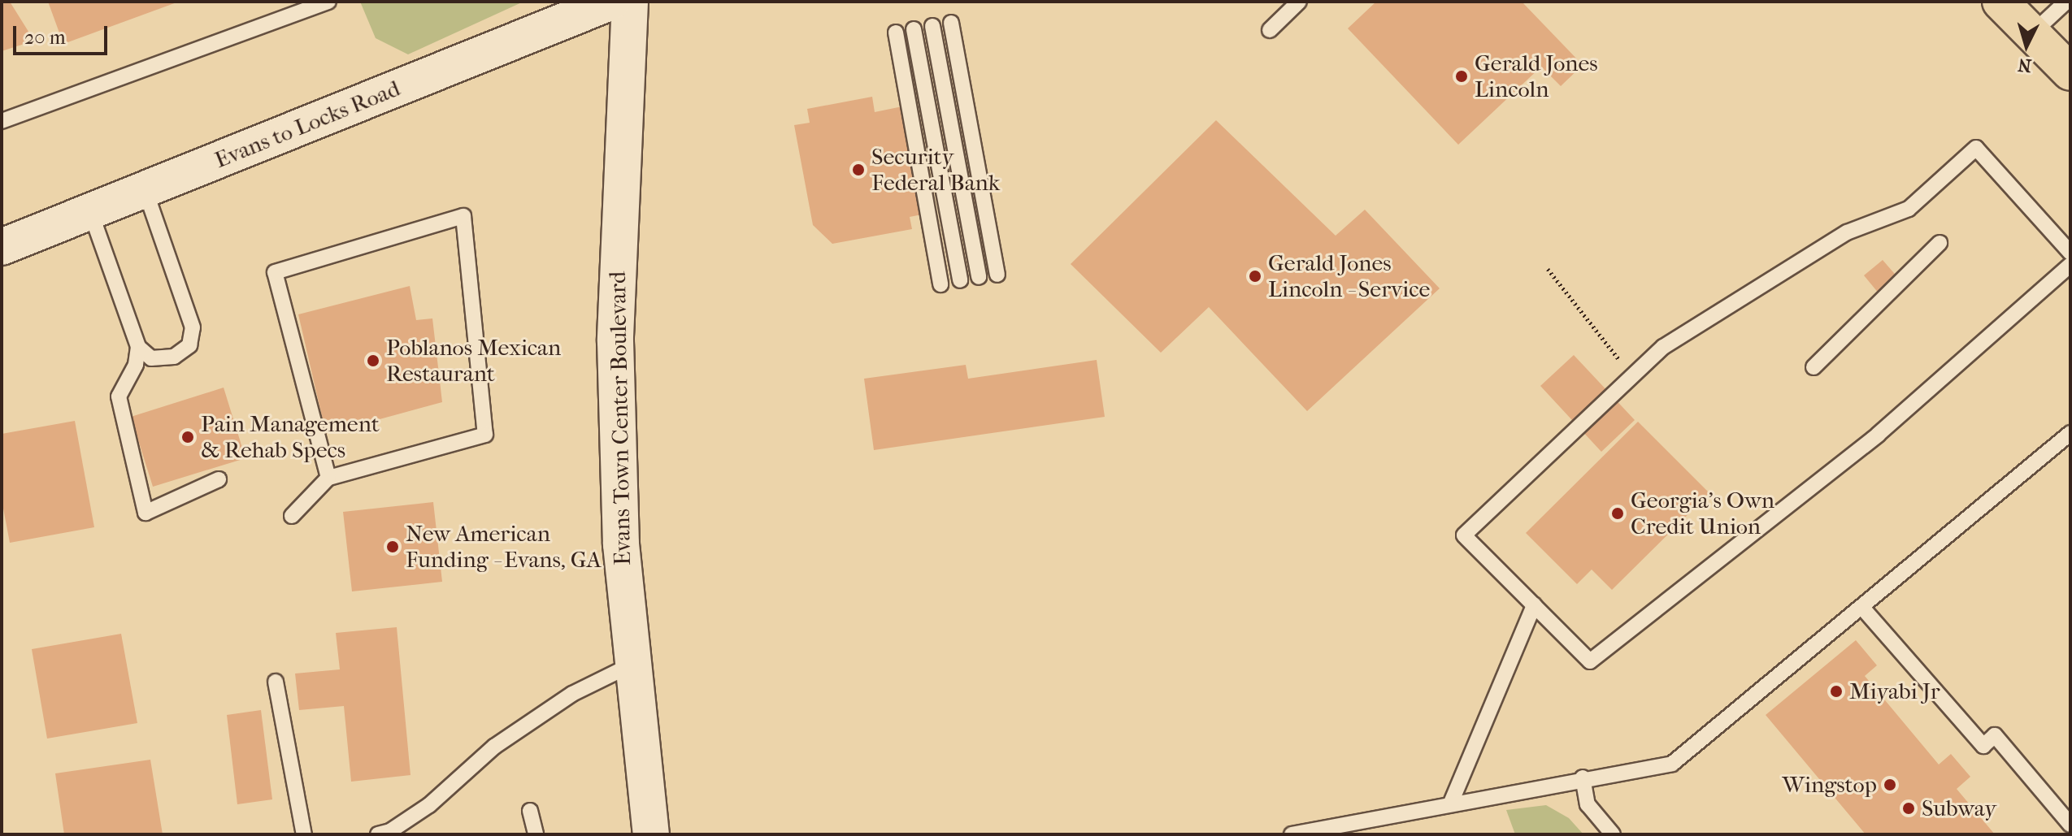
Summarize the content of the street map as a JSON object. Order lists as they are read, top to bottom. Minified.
{"streets":{"street":["Evans to Locks Road","Evans Town Center Boulevard"]},"places":["Gerald Jones Lincoln","Security Federal Bank","Gerald Jones Lincoln - Service","Poblanos Mexican Restaurant","Pain Management & Rehab Specs","Georgia's Own Credit Union","New American Funding - Evans, GA","Miyabi Jr","Wingstop","Subway"],"scale_bar":"20 m","north":"bottom"}
